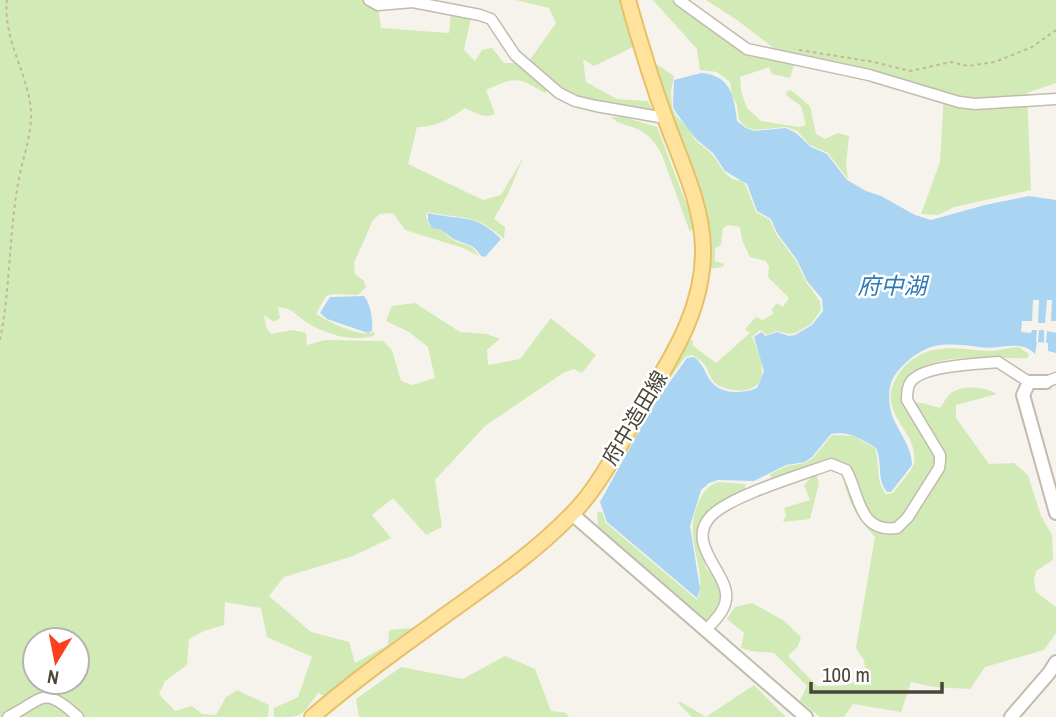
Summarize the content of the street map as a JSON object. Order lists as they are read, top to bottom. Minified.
{"streets":{"main road":["府中造田線"]},"water":["府中湖"],"scale_bar":"100 m","north":"bottom"}
